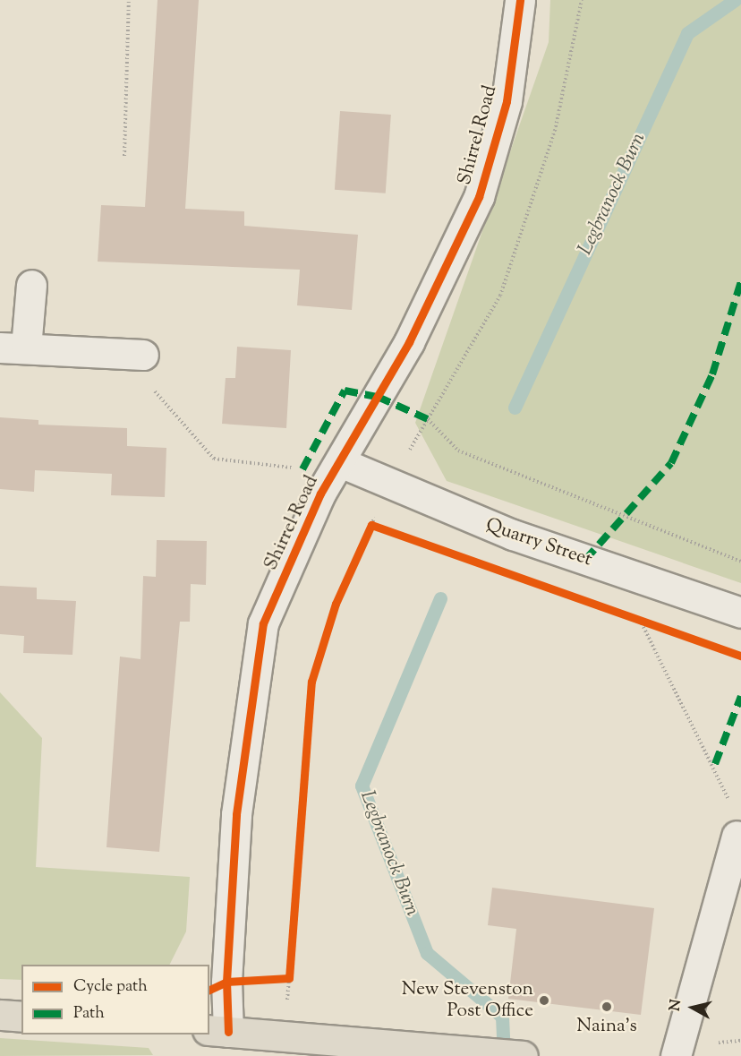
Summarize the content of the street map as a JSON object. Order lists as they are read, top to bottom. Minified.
{"streets":{"street":["Shirrel Road","Quarry Street"]},"crossings":[["Shirrel Road","Quarry Street"]],"water":["Legbranock Burn"],"places":["New Stevenston Post Office","Naina's"],"legend":["Cycle path","Path"],"north":"left"}
